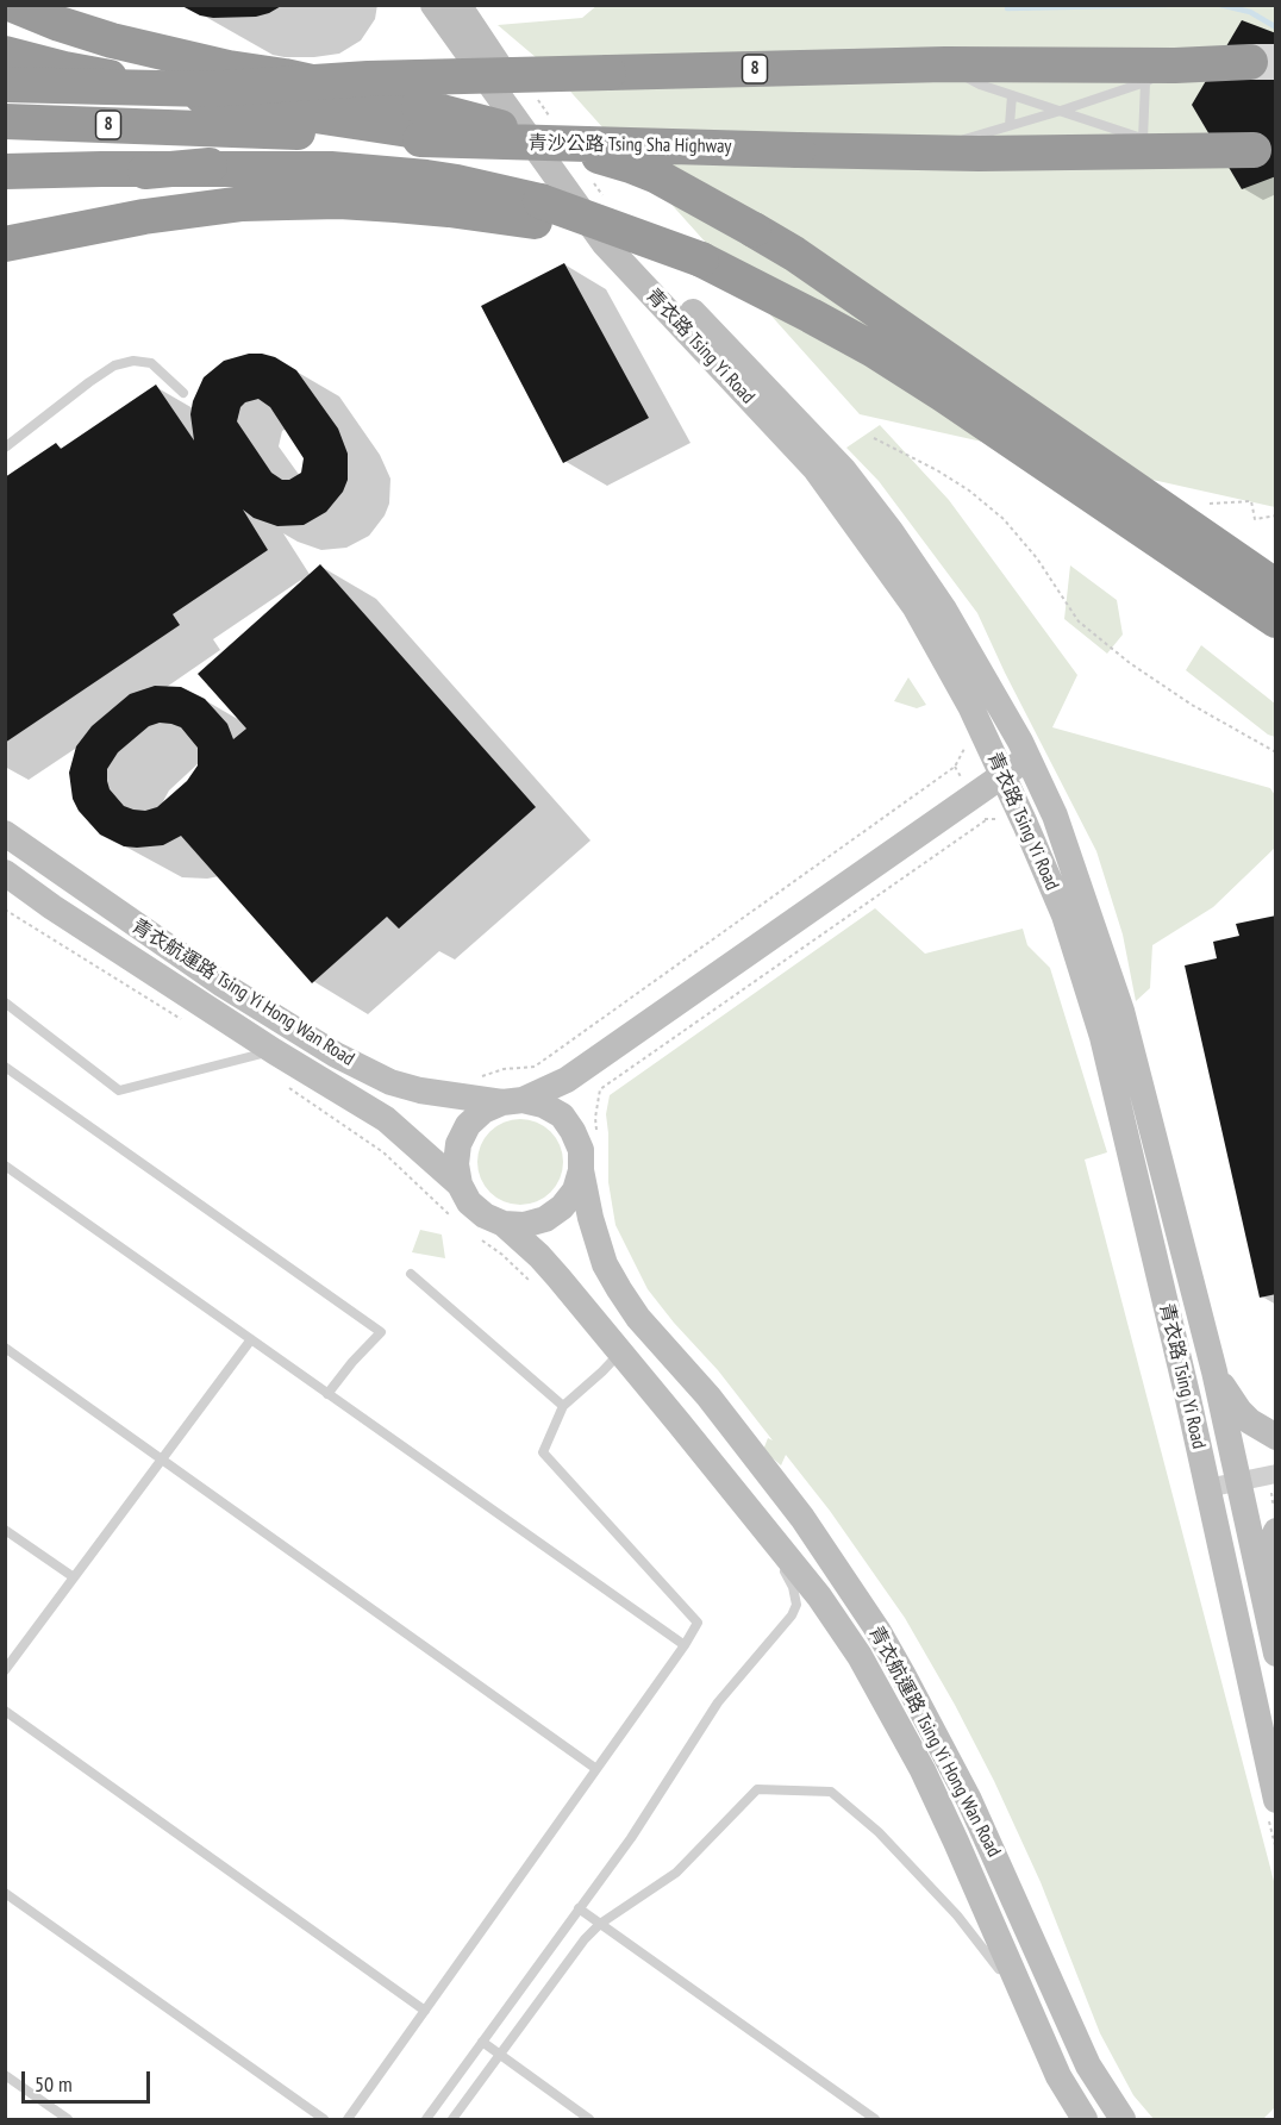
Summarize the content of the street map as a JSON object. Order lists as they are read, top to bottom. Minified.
{"streets":{"highway":["8","青沙公路 Tsing Sha Highway"],"street":["青衣路 Tsing Yi Road","青衣航運路 Tsing Yi Hong Wan Road"]},"scale_bar":"50 m"}
